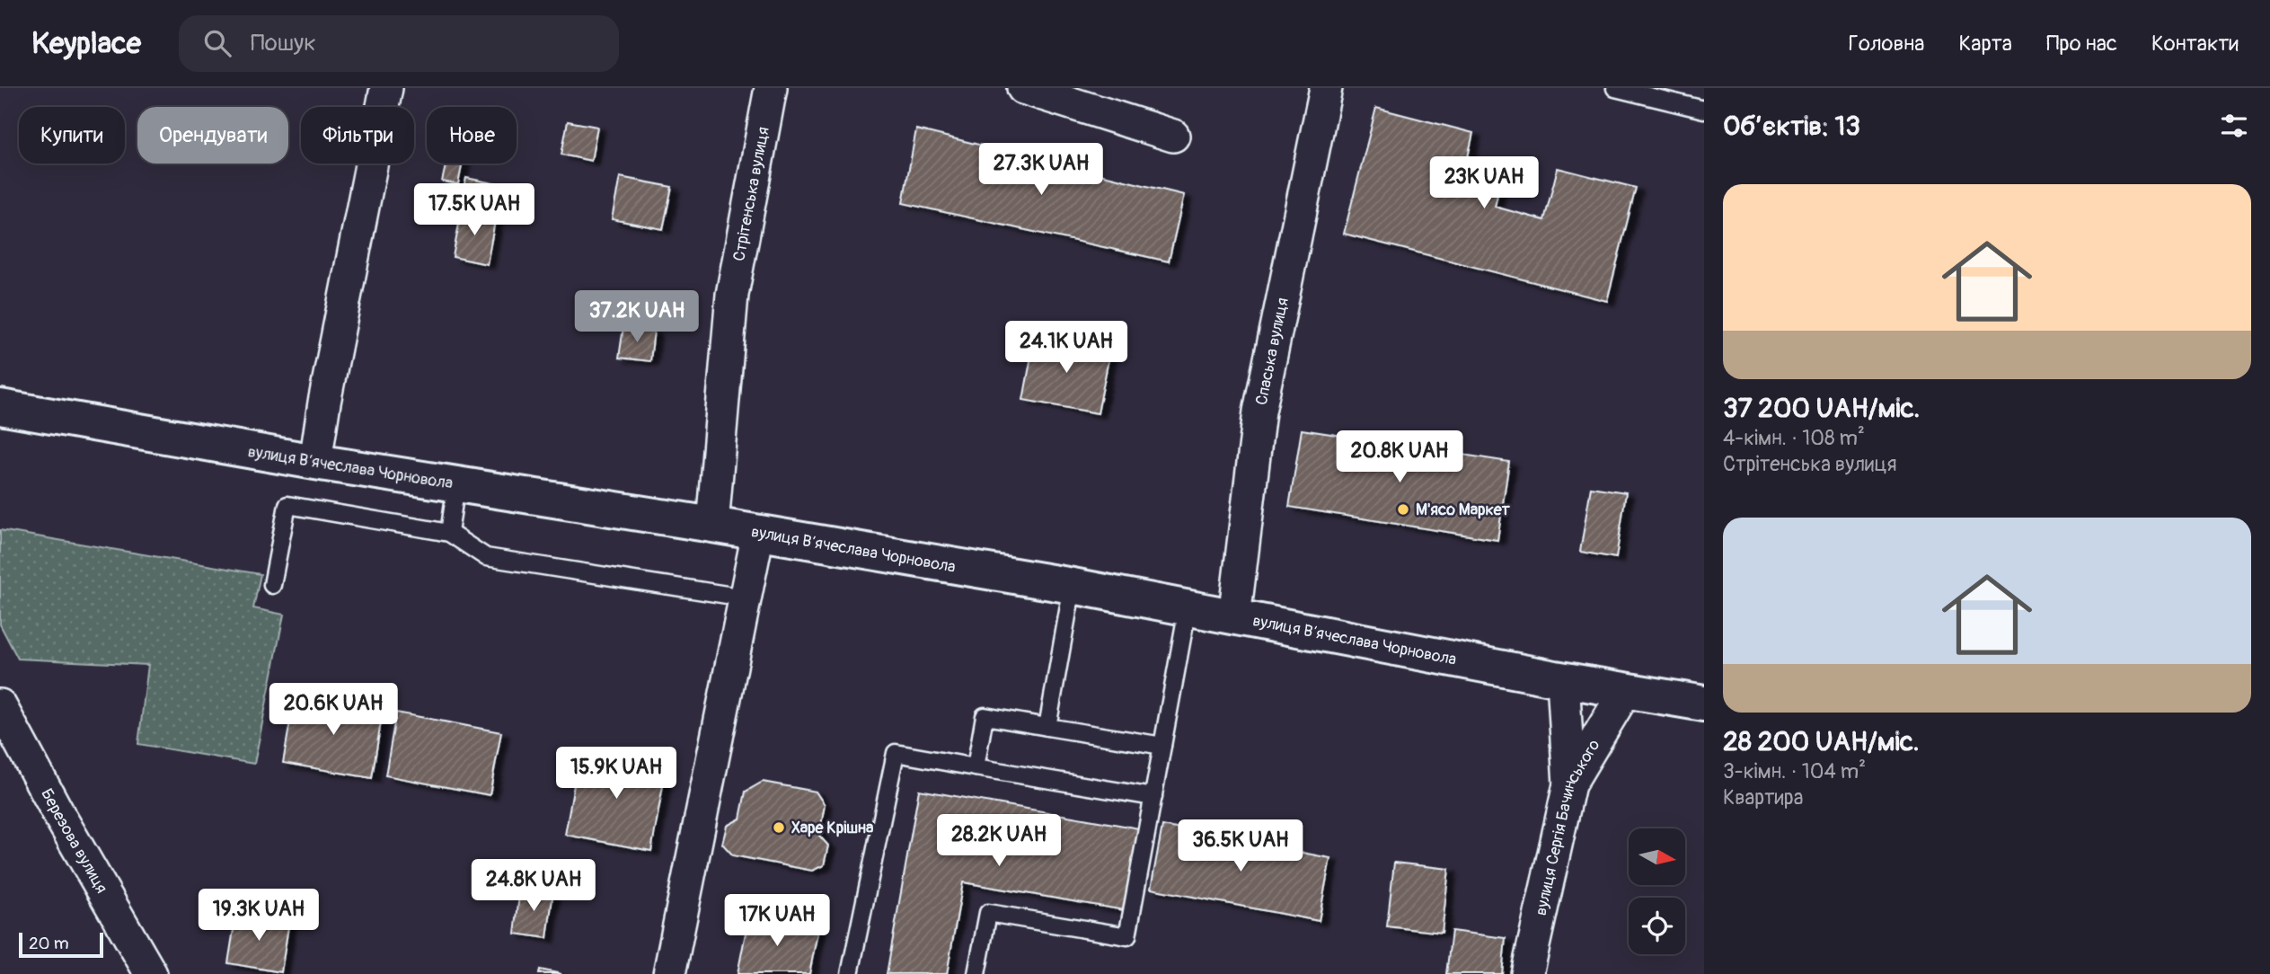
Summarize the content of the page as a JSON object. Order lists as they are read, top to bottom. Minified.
{"streets":{"main road":["вулиця Вʼячеслава Чорновола"],"street":["Стрітенська вулиця","Спаська вулиця","вулиця Сергія Бачинського","Березова вулиця"]},"crossings":[["Стрітенська вулиця","вулиця Вʼячеслава Чорновола"],["Спаська вулиця","вулиця Вʼячеслава Чорновола"],["вулиця Вʼячеслава Чорновола","вулиця Сергія Бачинського"]],"places":["М'ясо Маркет","Харе Крішна"],"scale_bar":"20 m","north":"right","page":{"header":"Keyplace","search":"Пошук","nav":["Головна","Карта","Про нас","Контакти"],"heading":"Об’єктів: 13","chip":["Купити","Орендувати","Фільтри","Нове"],"price":["27.3K UAH","23K UAH","17.5K UAH","37.2K UAH","24.1K UAH","20.8K UAH","20.6K UAH","15.9K UAH","28.2K UAH","36.5K UAH","24.8K UAH","19.3K UAH","17K UAH"],"list":[{"name":"37 200 UAH/міс.","note":"4-кімн. · 108 m² · Стрітенська вулиця"},{"name":"28 200 UAH/міс.","note":"3-кімн. · 104 m² · Квартира"}],"scale":"20 m"}}
